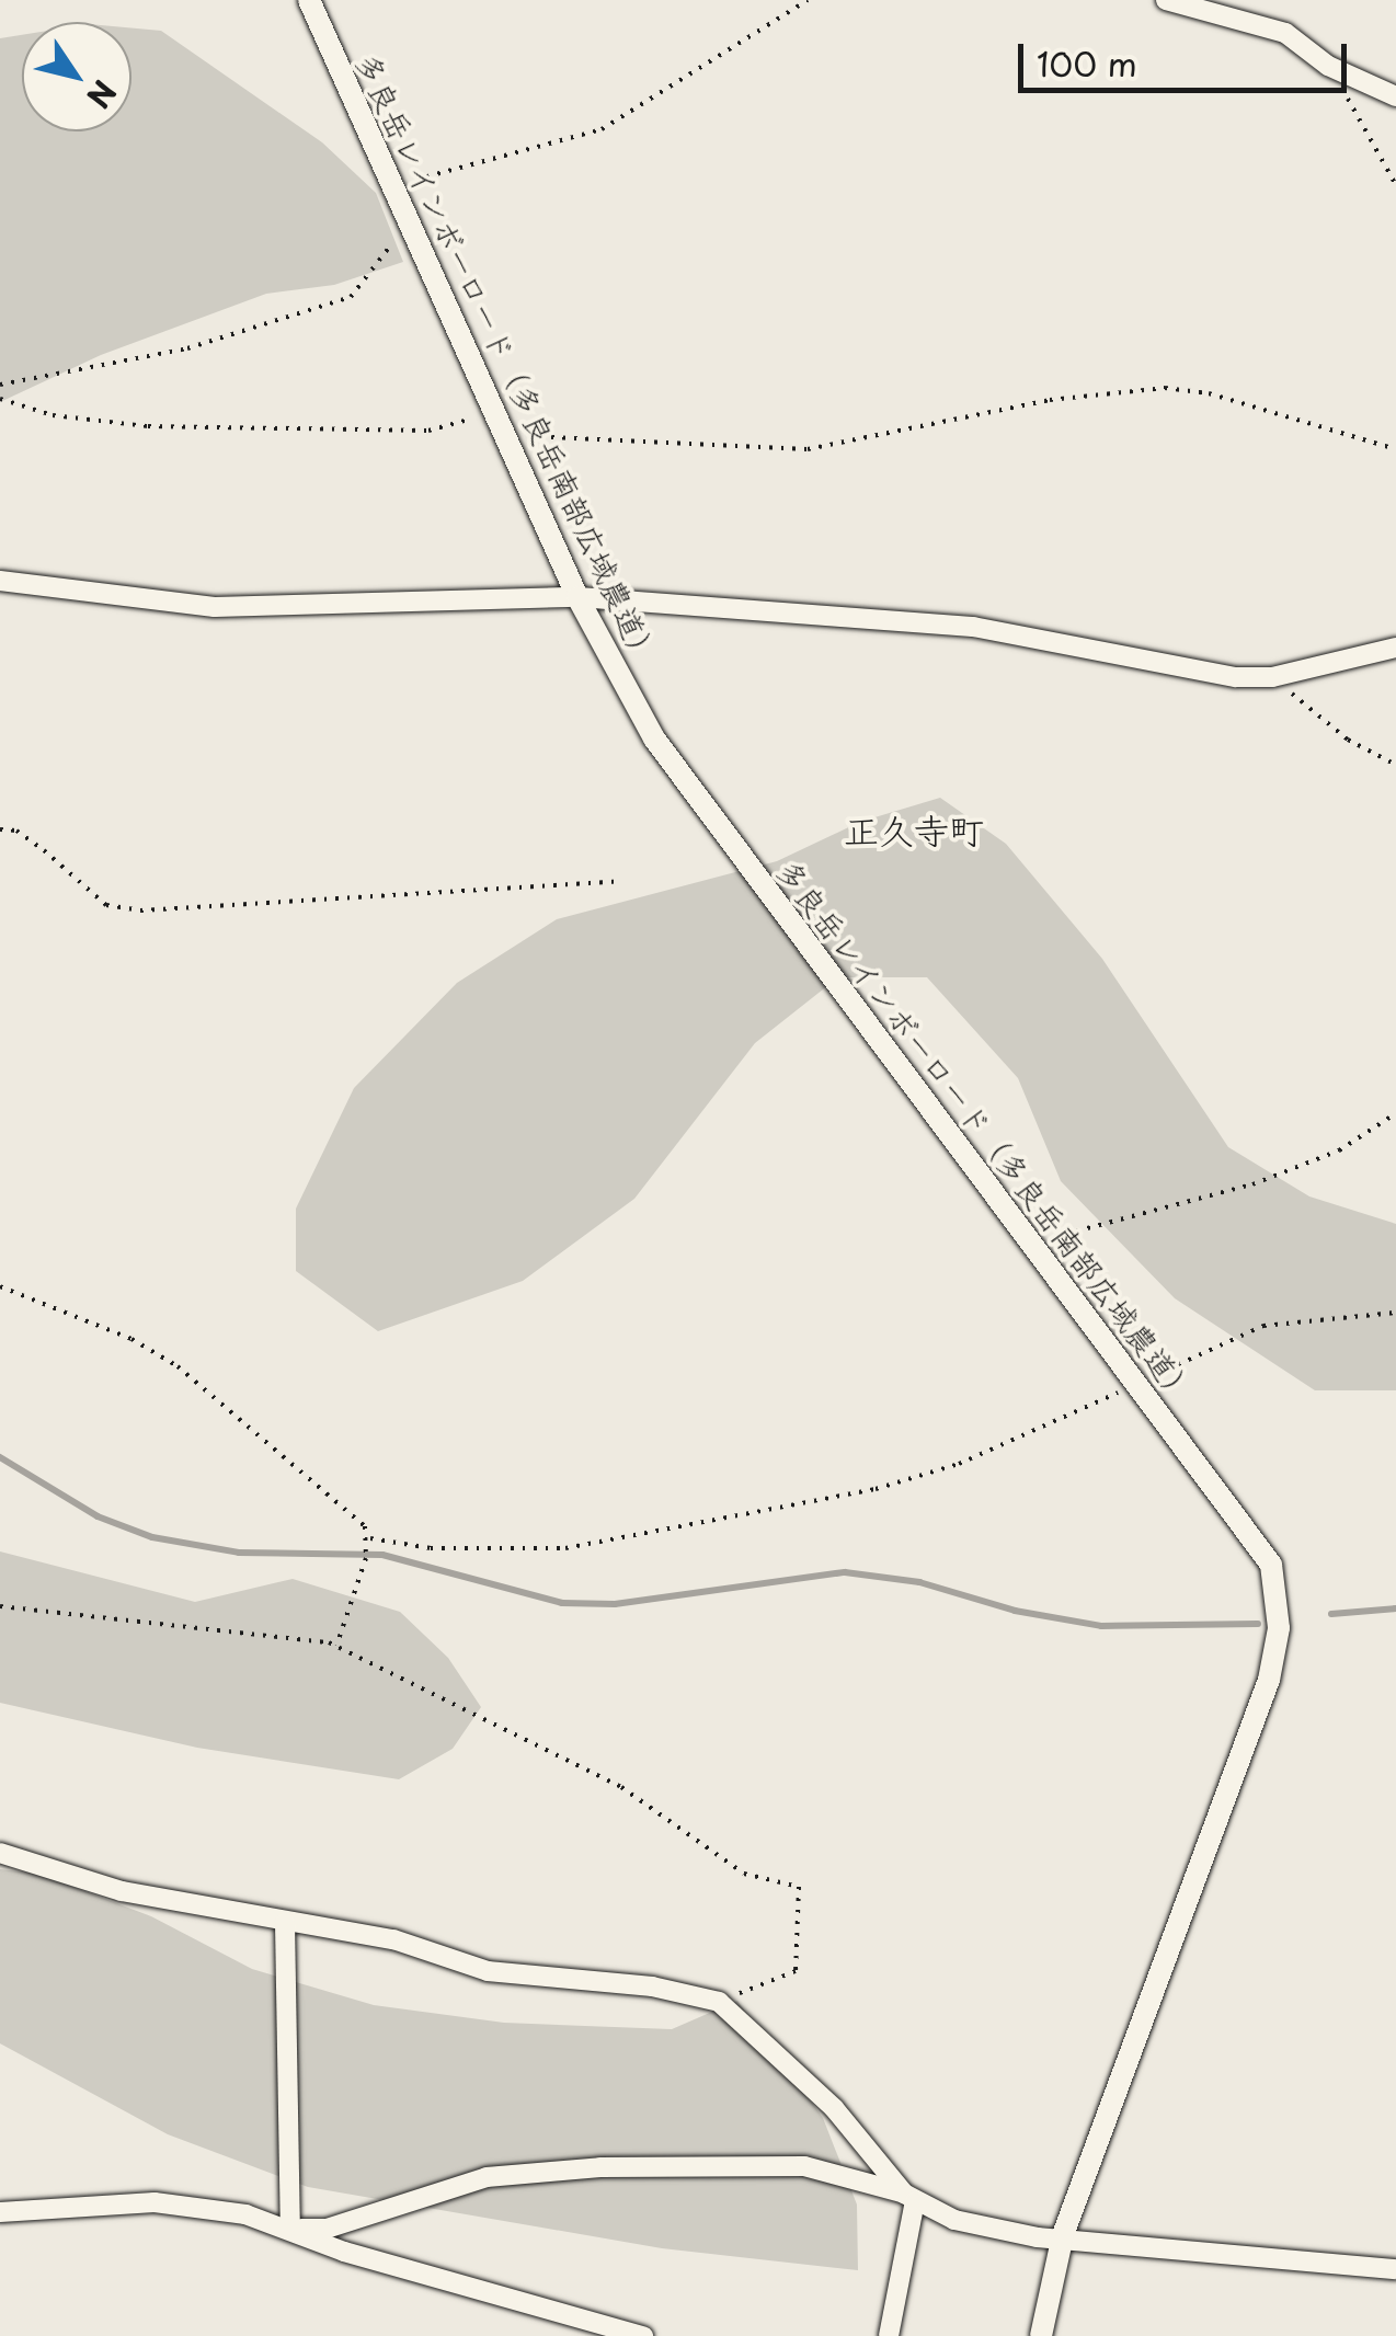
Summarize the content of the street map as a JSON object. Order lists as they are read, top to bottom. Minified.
{"streets":{"street":["多良岳レインボーロード（多良岳南部広域農道）"]},"districts":["正久寺町"],"scale_bar":"100 m","north":"bottom right"}
